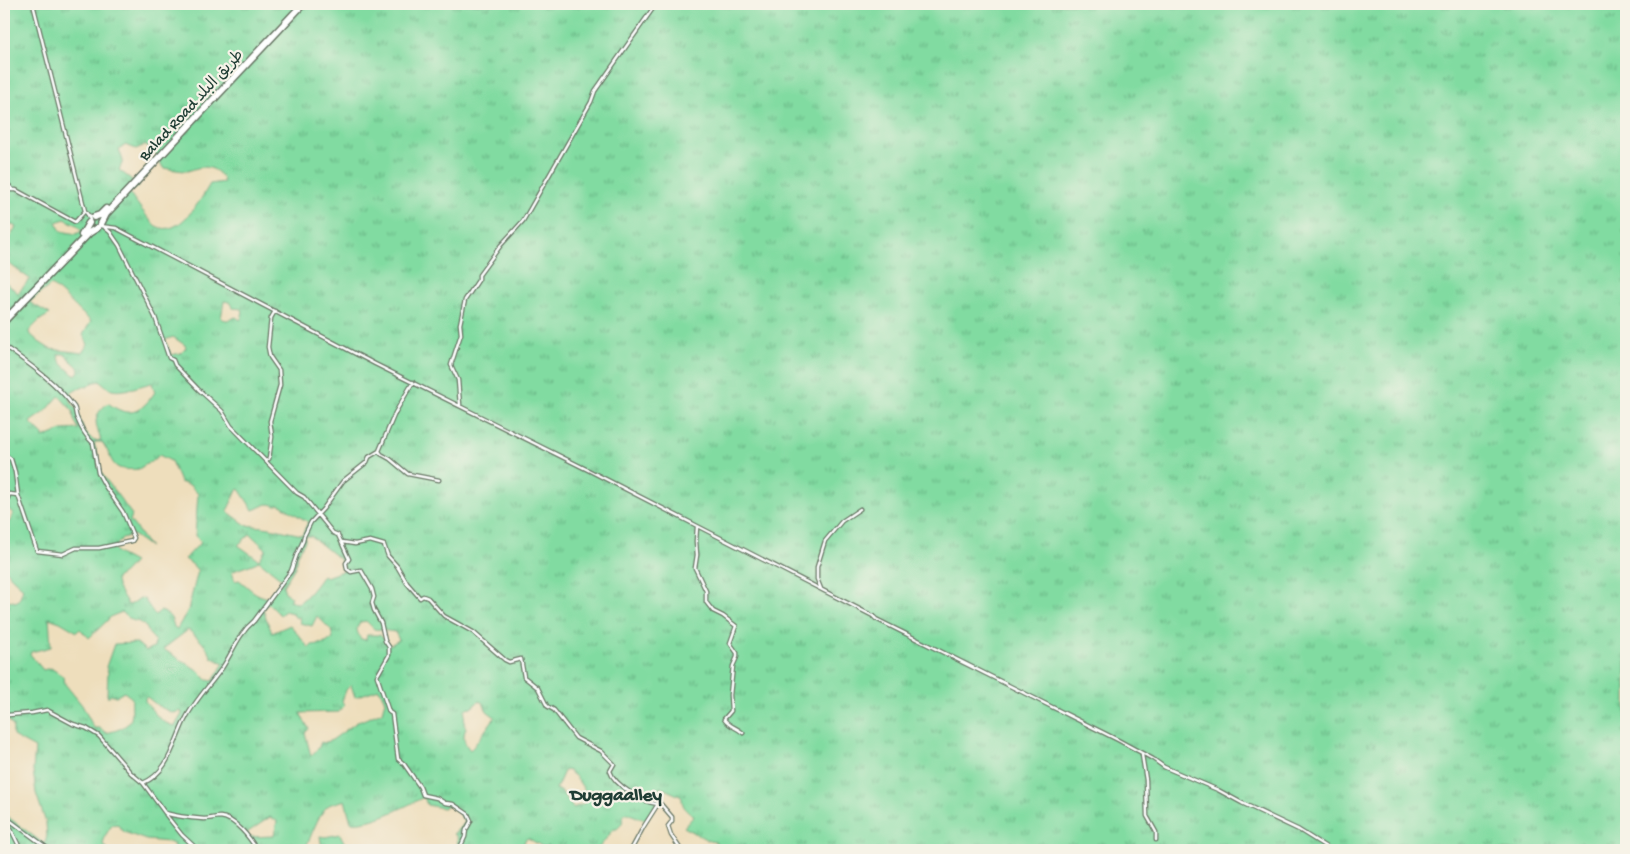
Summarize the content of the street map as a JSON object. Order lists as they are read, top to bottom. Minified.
{"streets":{"highway":["Balad Road طريق البلد"]},"districts":["Duggaalley"]}
